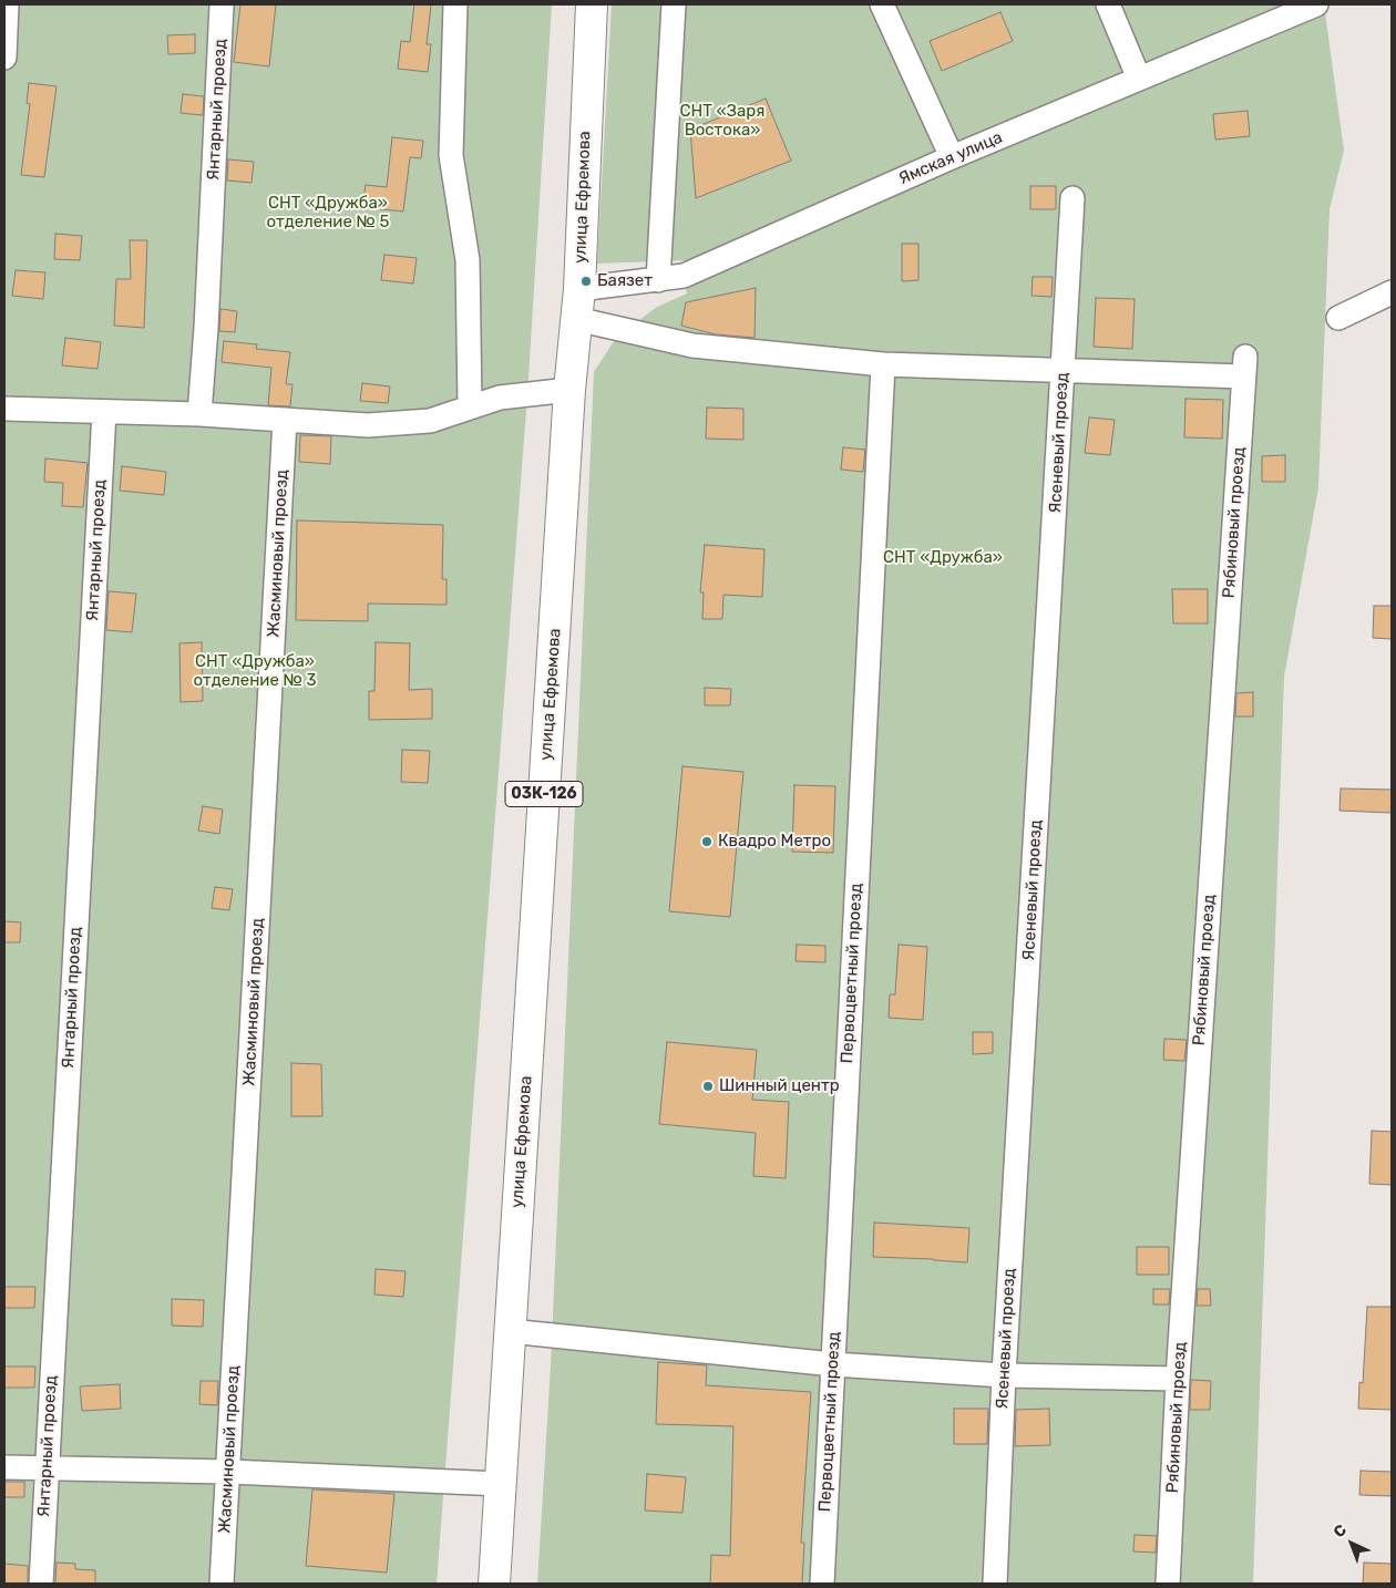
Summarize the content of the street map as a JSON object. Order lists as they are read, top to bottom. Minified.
{"streets":{"main road":["улица Ефремова","03К-126"],"street":["Янтарный проезд","Ямская улица","Ясеневый проезд","Рябиновый проезд","Жасминовый проезд","Первоцветный проезд"]},"crossings":[["Ямская улица","улица Ефремова"],["Ясеневый проезд","Рябиновый проезд"]],"parks":["СНТ «Заря Востока»","СНТ «Дружба» отделение № 5","СНТ «Дружба»","СНТ «Дружба» отделение № 3"],"places":["Баязет","Квадро Метро","Шинный центр"],"north":"top left"}
